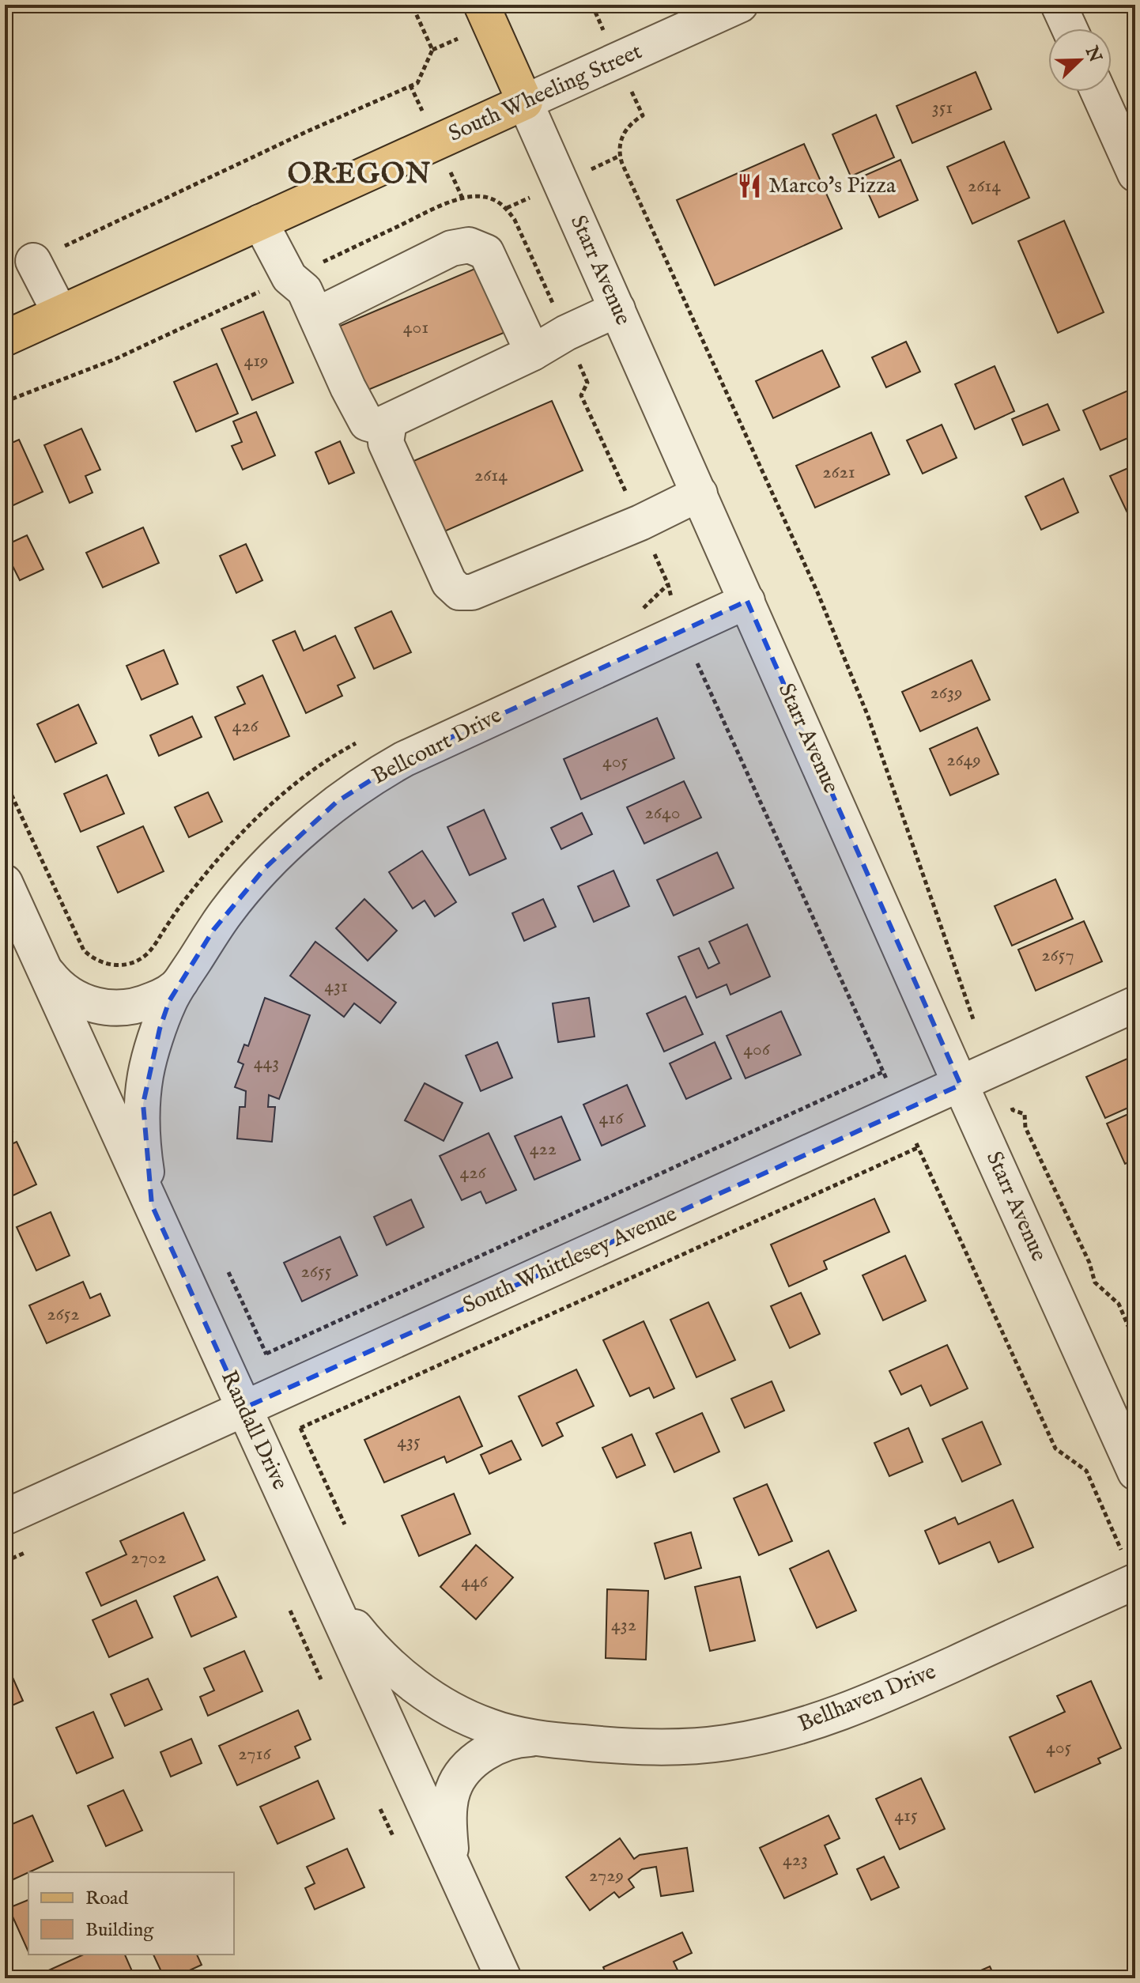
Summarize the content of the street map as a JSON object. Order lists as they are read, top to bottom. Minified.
{"streets":{"main road":["South Wheeling Street","Starr Avenue"],"street":["Bellcourt Drive","South Whittlesey Avenue","Randall Drive","Bellhaven Drive"]},"crossings":[["South Wheeling Street","Starr Avenue"],["Starr Avenue","Bellcourt Drive"],["Starr Avenue","South Whittlesey Avenue"],["Bellcourt Drive","Randall Drive"],["South Whittlesey Avenue","Randall Drive"],["Randall Drive","Bellhaven Drive"]],"districts":["OREGON"],"places":{"restaurant":["Marco's Pizza"]},"house_numbers":["351","2614","401","419","2621","2614","2639","426","2649","405","2640","2657","431","406","443","416","422","426","2655","2652","435","2702","446","432","405","2716","415","423","2729"],"legend":["Road","Building"],"north":"top right"}
